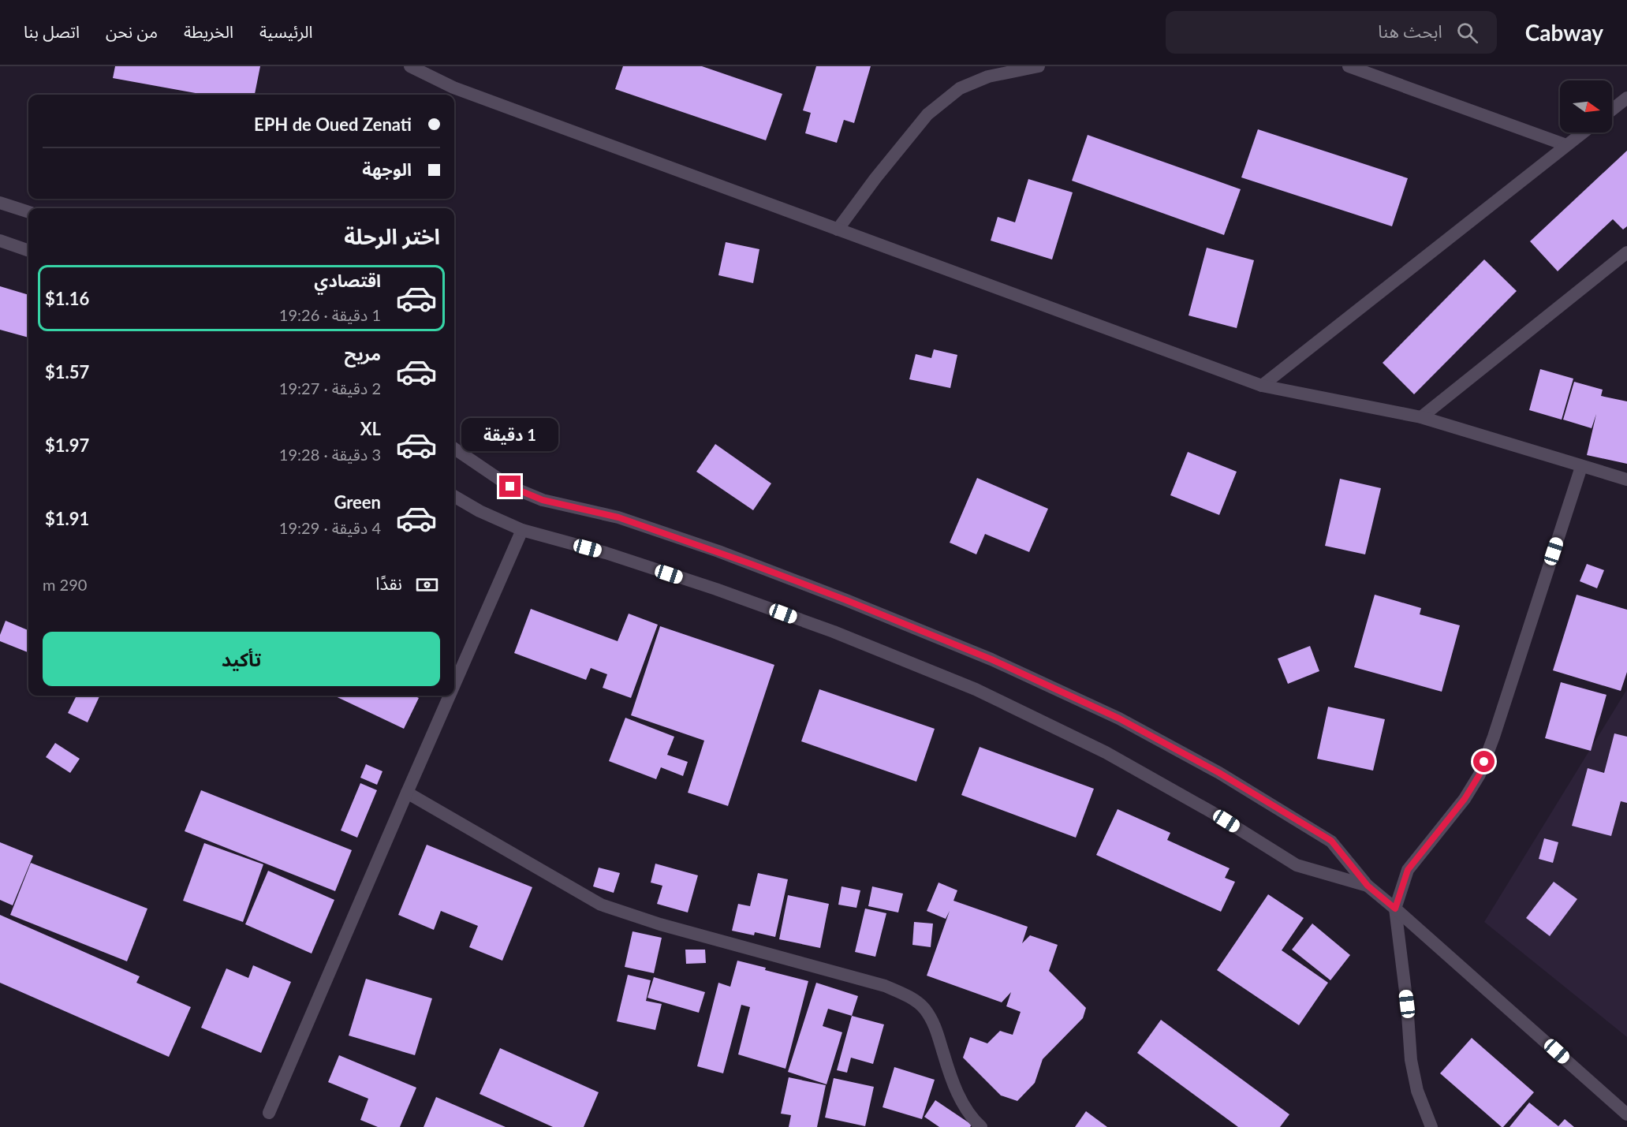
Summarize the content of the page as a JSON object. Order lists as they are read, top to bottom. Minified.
{"north":"right","page":{"header":"Cabway","search":"ابحث هنا","nav":["الرئيسية","الخريطة","من نحن","اتصل بنا"],"banner":["EPH de Oued Zenati","الوجهة"],"heading":"اختر الرحلة","list":[{"name":"اقتصادي","note":"1 دقيقة · 19:26","value":"$1.16"},{"name":"مريح","note":"2 دقيقة · 19:27","value":"$1.57"},{"name":"XL","note":"3 دقيقة · 19:28","value":"$1.97"},{"name":"Green","note":"4 دقيقة · 19:29","value":"$1.91"}],"bubble":"1 دقيقة","pay":["نقدًا","290 m"],"buttons":"تأكيد"}}
